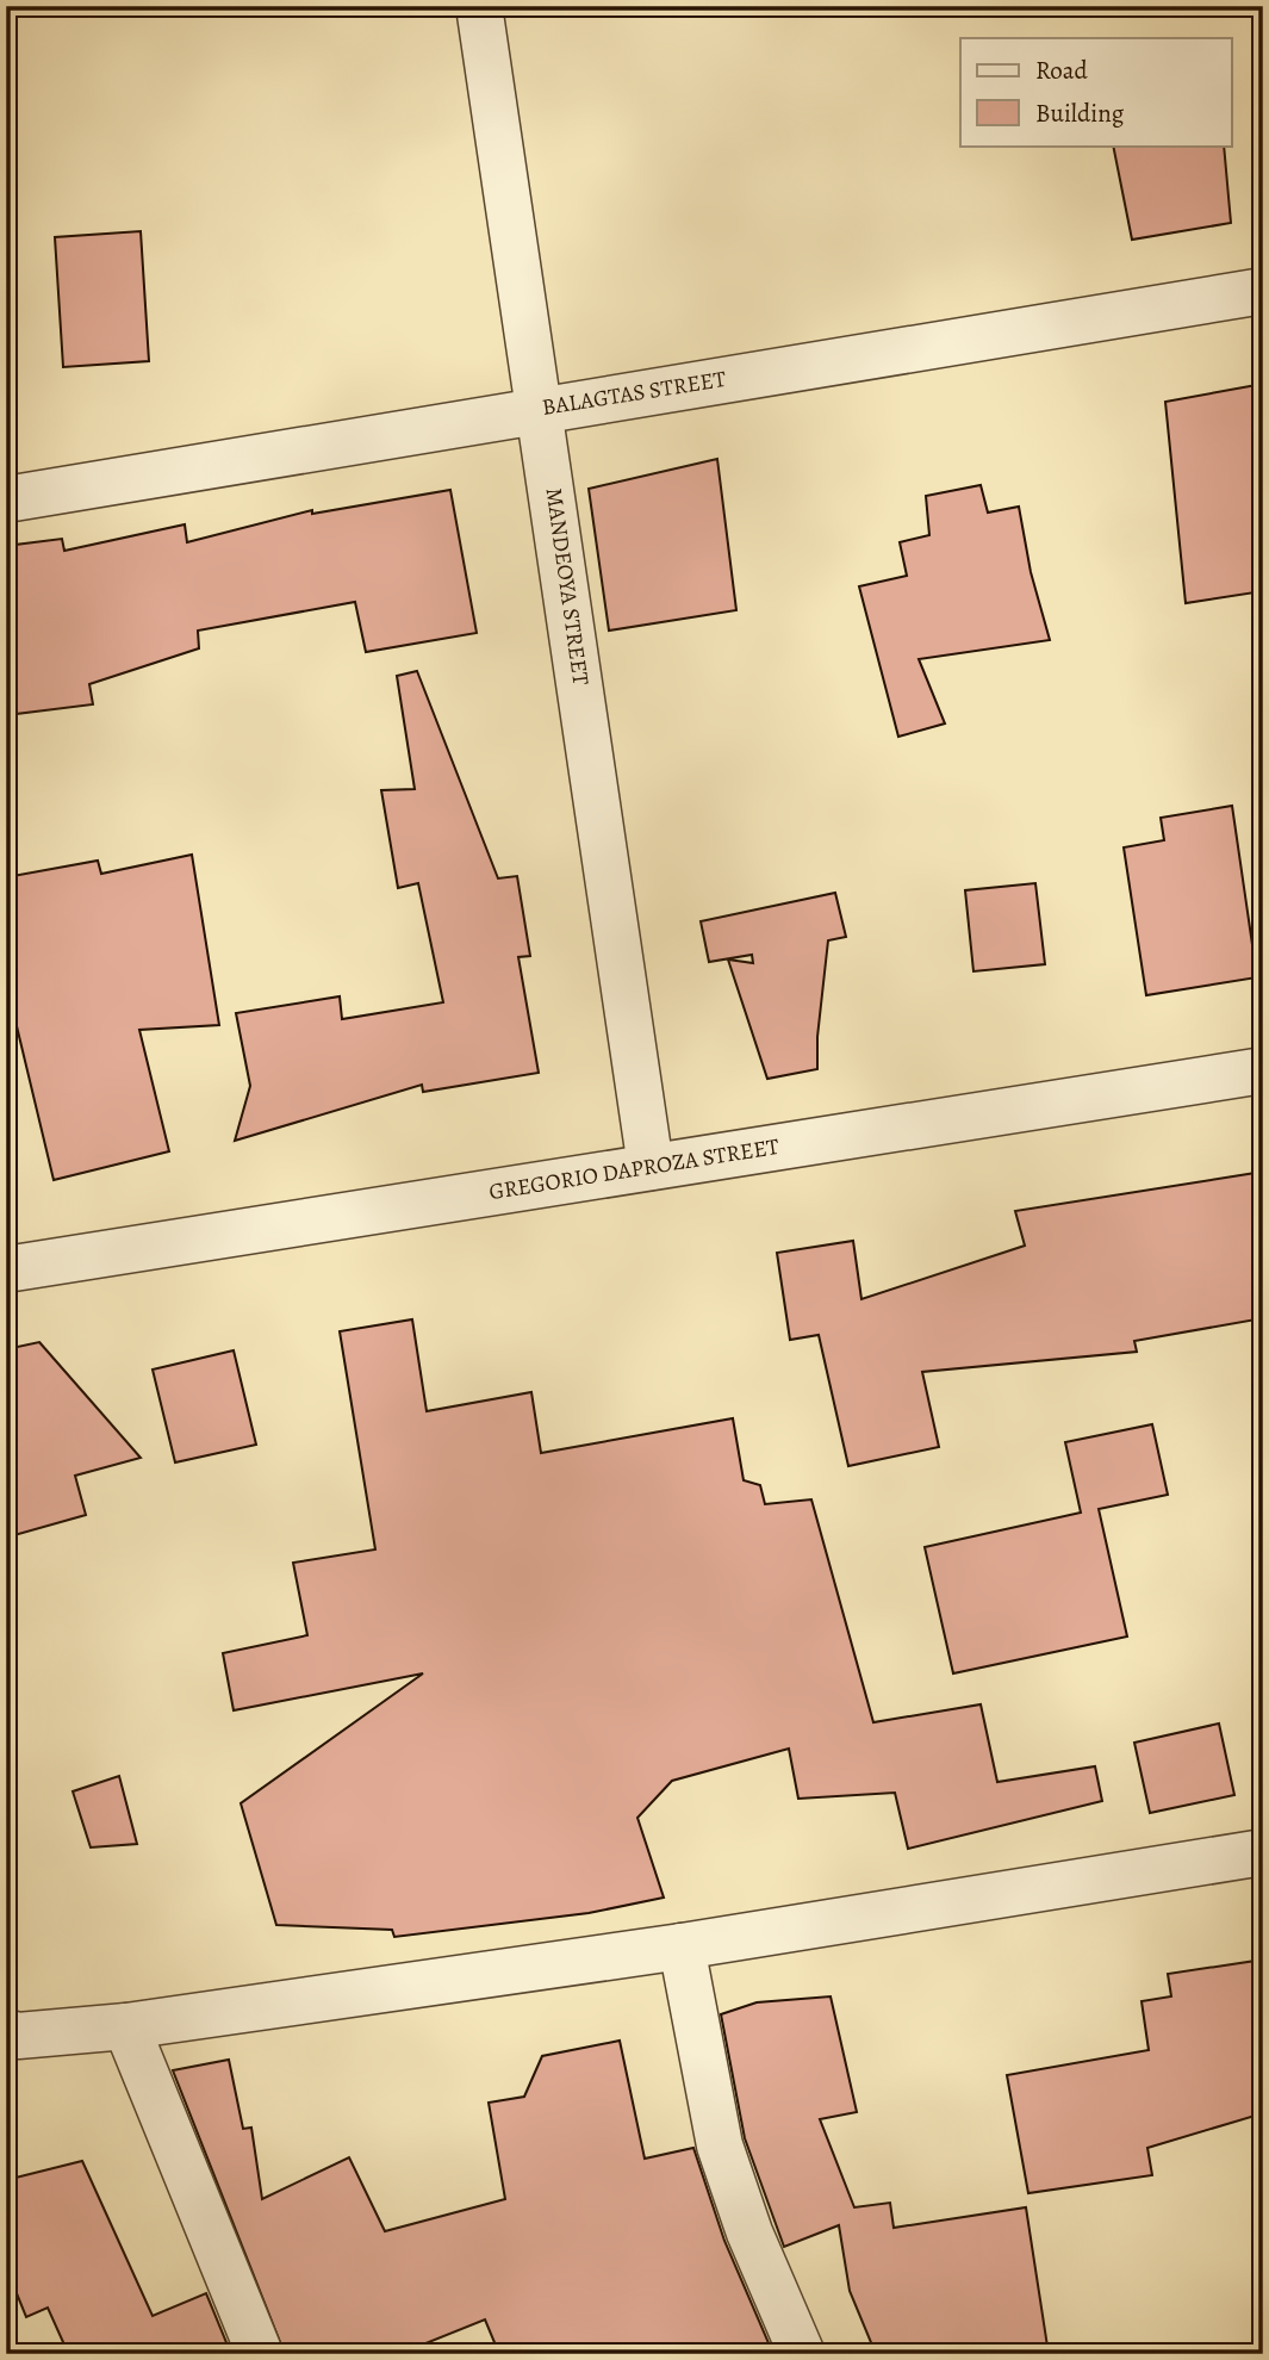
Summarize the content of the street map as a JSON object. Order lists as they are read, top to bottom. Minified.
{"streets":{"street":["BALAGTAS STREET","MANDEOYA STREET","GREGORIO DAPROZA STREET"]},"crossings":[["BALAGTAS STREET","MANDEOYA STREET"],["MANDEOYA STREET","GREGORIO DAPROZA STREET"]],"legend":["Road","Building"]}
